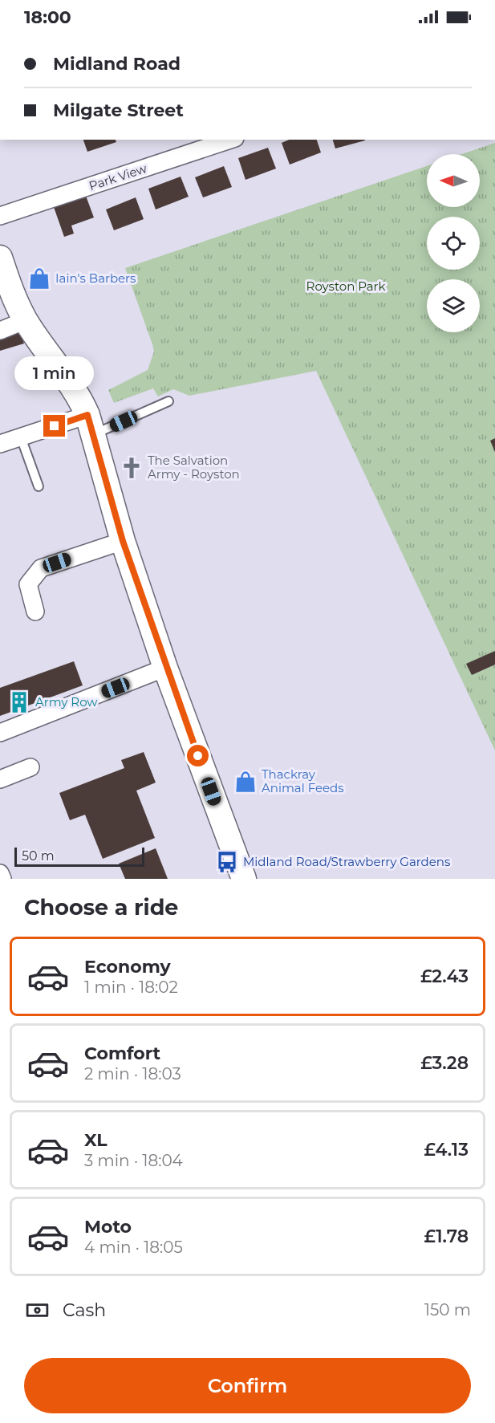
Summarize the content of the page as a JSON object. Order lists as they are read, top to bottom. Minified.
{"streets":{"street":["Park View"]},"parks":["Royston Park"],"places":{"shop":["Iain's Barbers","Thackray Animal Feeds"],"church":["The Salvation Army - Royston"],"building":["Army Row"],"bus stop":["Midland Road/Strawberry Gardens"]},"scale_bar":"50 m","north":"left","page":{"status":"18:00","banner":["Midland Road","Milgate Street"],"bubble":"1 min","scale":"50 m","heading":"Choose a ride","list":[{"name":"Economy","note":"1 min · 18:02","value":"£2.43"},{"name":"Comfort","note":"2 min · 18:03","value":"£3.28"},{"name":"XL","note":"3 min · 18:04","value":"£4.13"},{"name":"Moto","note":"4 min · 18:05","value":"£1.78"}],"pay":["Cash","150 m"],"buttons":"Confirm"}}
